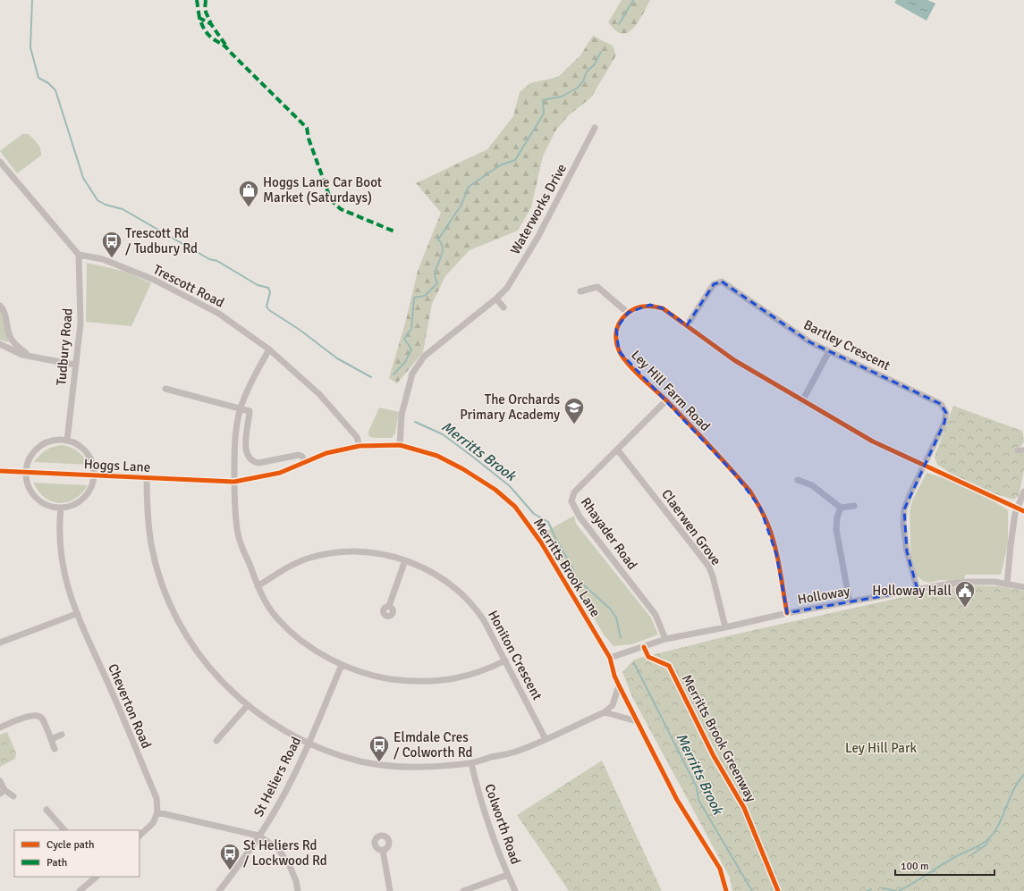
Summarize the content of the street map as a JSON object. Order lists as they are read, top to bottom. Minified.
{"streets":{"street":["Waterworks Drive","Trescott Road","Bartley Crescent","Tudbury Road","Ley Hill Farm Road","Hoggs Lane","Claerwen Grove","Rhayader Road","Merritts Brook Lane","Holloway","Honiton Crescent","Cheverton Road","St Heliers Road","Colworth Road"],"cycle path":["Merritts Brook Greenway"]},"crossings":[["Waterworks Drive","Merritts Brook Lane"],["Trescott Road","Tudbury Road"],["Trescott Road","Merritts Brook Lane"],["Bartley Crescent","Holloway"],["Ley Hill Farm Road","Holloway"],["Hoggs Lane","Merritts Brook Lane"],["Claerwen Grove","Rhayader Road"],["Claerwen Grove","Holloway"],["Rhayader Road","Holloway"],["Merritts Brook Lane","Holloway"]],"water":["Merritts Brook"],"parks":["Ley Hill Park"],"places":{"shop":["Hoggs Lane Car Boot Market (Saturdays)"],"bus stop":["Trescott Rd / Tudbury Rd","Elmdale Cres / Colworth Rd","St Heliers Rd / Lockwood Rd"],"school or university":["The Orchards Primary Academy"],"public building":["Holloway Hall"]},"legend":["Cycle path","Path"],"scale_bar":"100 m"}
